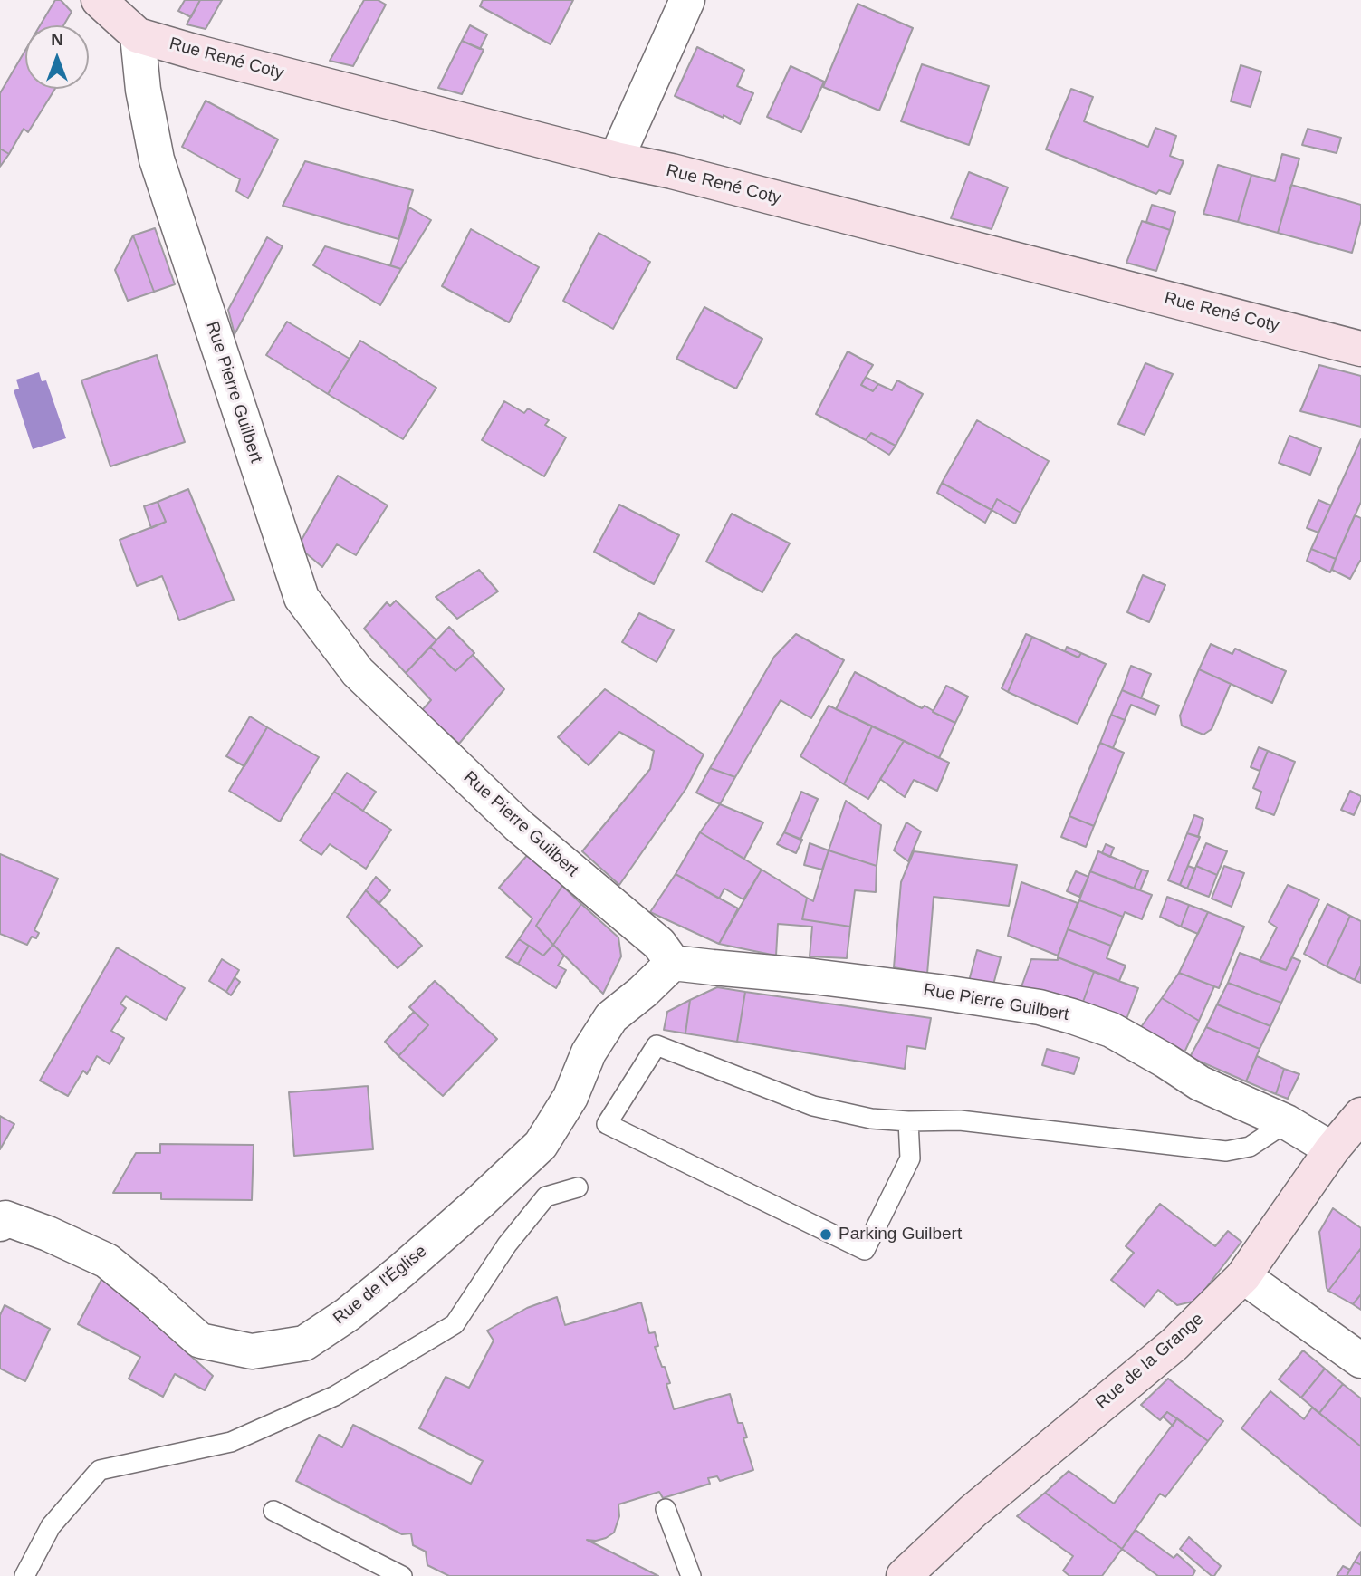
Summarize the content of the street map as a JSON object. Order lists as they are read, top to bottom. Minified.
{"streets":{"street":["Rue René Coty","Rue Pierre Guilbert","Rue de l'Église","Rue de la Grange"]},"crossings":[["Rue René Coty","Rue Pierre Guilbert"],["Rue Pierre Guilbert","Rue de l'Église"],["Rue Pierre Guilbert","Rue de la Grange"]],"places":["Parking Guilbert"],"north":"top"}
